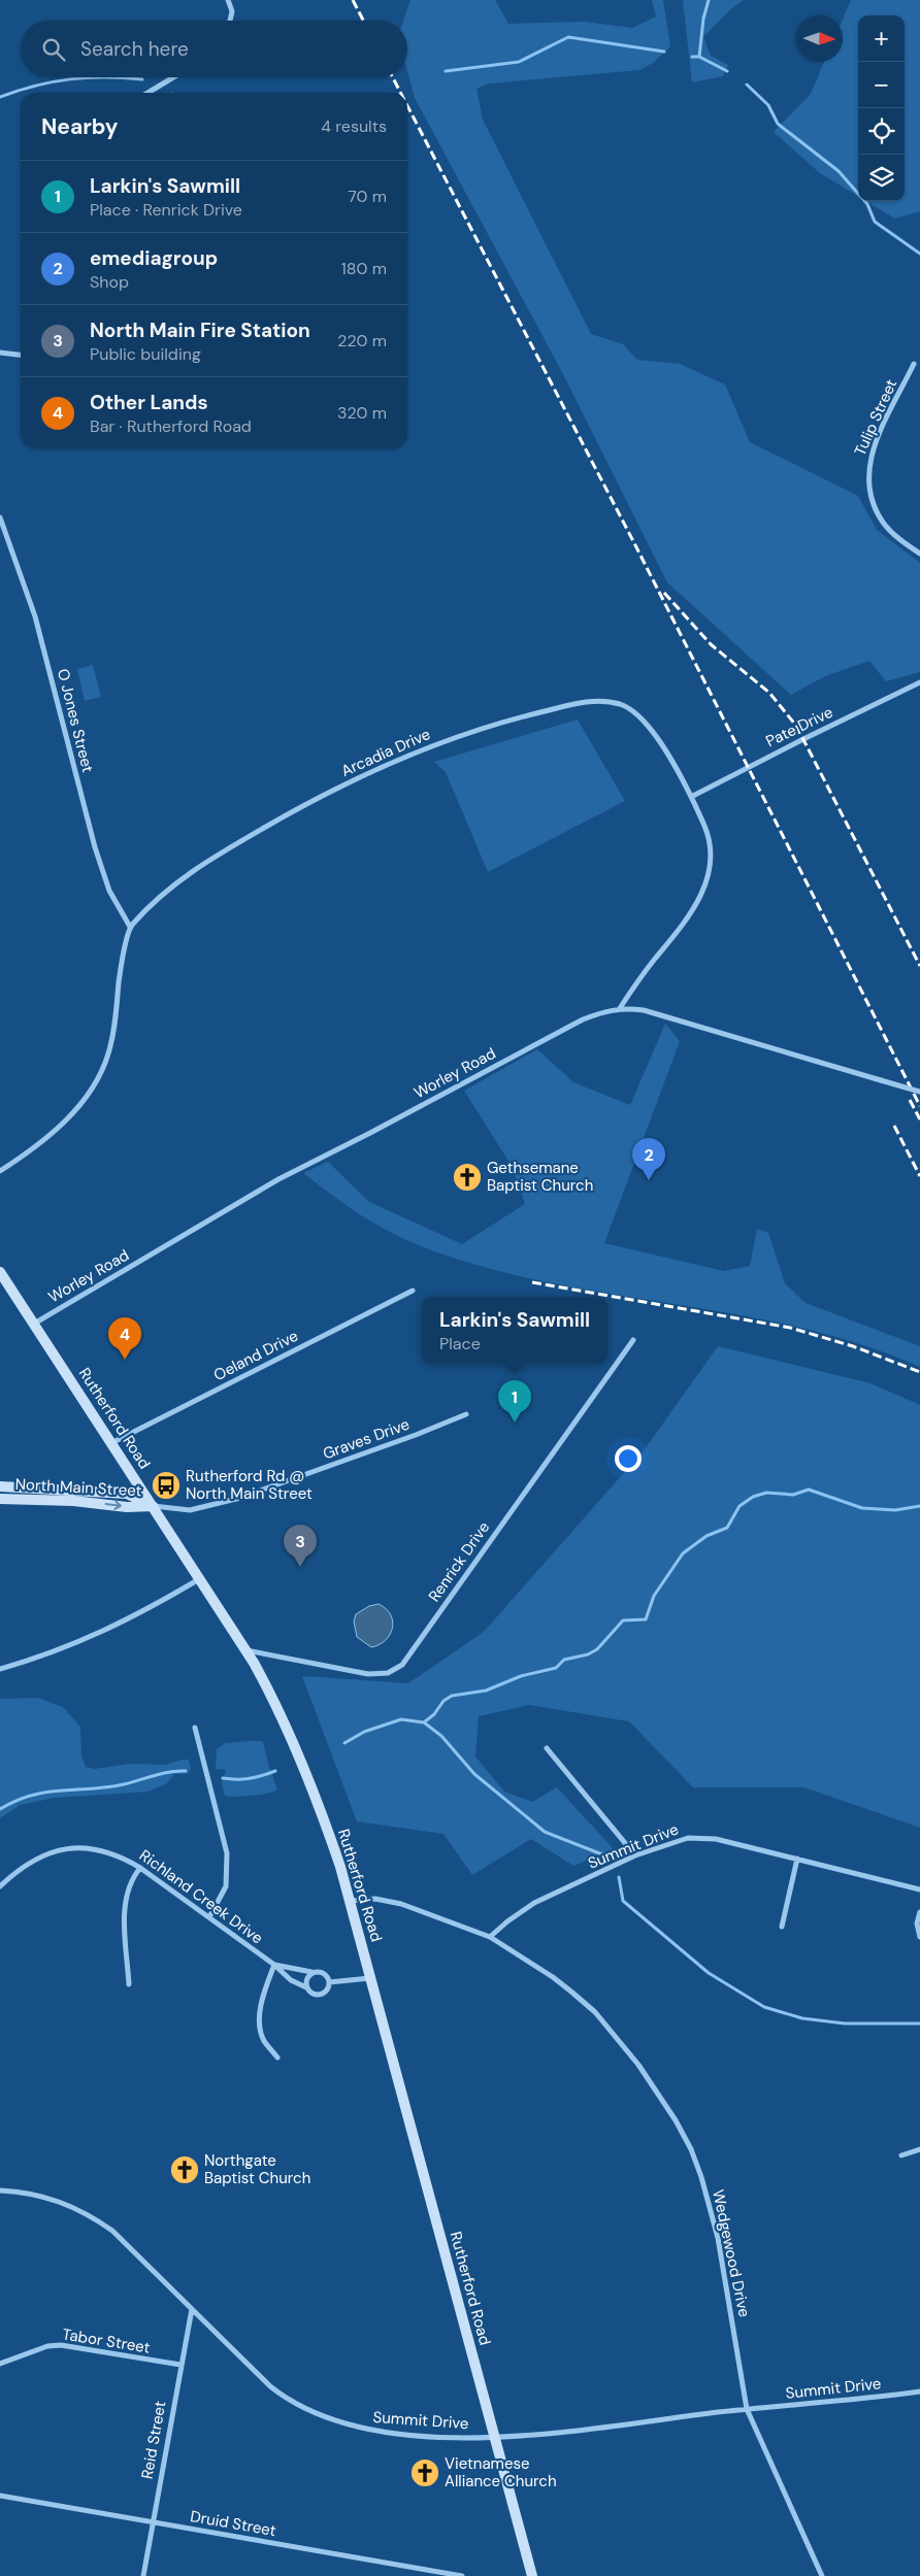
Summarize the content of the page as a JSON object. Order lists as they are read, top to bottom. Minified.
{"streets":{"street":["Tulip Street","O Jones Street","Pate Drive","Arcadia Drive","Worley Road","Oeland Drive","Rutherford Road","Graves Drive","North Main Street","Renrick Drive","Summit Drive","Richland Creek Drive","Wedgewood Drive","Tabor Street","Reid Street","Druid Street"]},"crossings":[["O Jones Street","Arcadia Drive"],["Pate Drive","Arcadia Drive"],["Arcadia Drive","Worley Road"],["Worley Road","Rutherford Road"],["Oeland Drive","Rutherford Road"],["Rutherford Road","Graves Drive"],["Rutherford Road","North Main Street"],["Rutherford Road","Renrick Drive"],["Rutherford Road","Summit Drive"],["Rutherford Road","Richland Creek Drive"],["Rutherford Road","Wedgewood Drive"],["Graves Drive","North Main Street"],["Summit Drive","Wedgewood Drive"],["Summit Drive","Reid Street"],["Tabor Street","Reid Street"],["Reid Street","Druid Street"]],"places":{"church":["Gethsemane Baptist Church","Northgate Baptist Church","Vietnamese Alliance Church"],"bus stop":["Rutherford Rd @ North Main Street"]},"north":"right","page":{"map_buttons":["+","−"],"search":"Search here","heading":["Nearby","4 results"],"list":[{"mark":"1","name":"Larkin's Sawmill","note":"Place · Renrick Drive","value":"70 m"},{"mark":"2","name":"emediagroup","note":"Shop","value":"180 m"},{"mark":"3","name":"North Main Fire Station","note":"Public building","value":"220 m"},{"mark":"4","name":"Other Lands","note":"Bar · Rutherford Road","value":"320 m"}],"pins":["2","4","1","3"],"popup":["Larkin's Sawmill","Place"]}}
